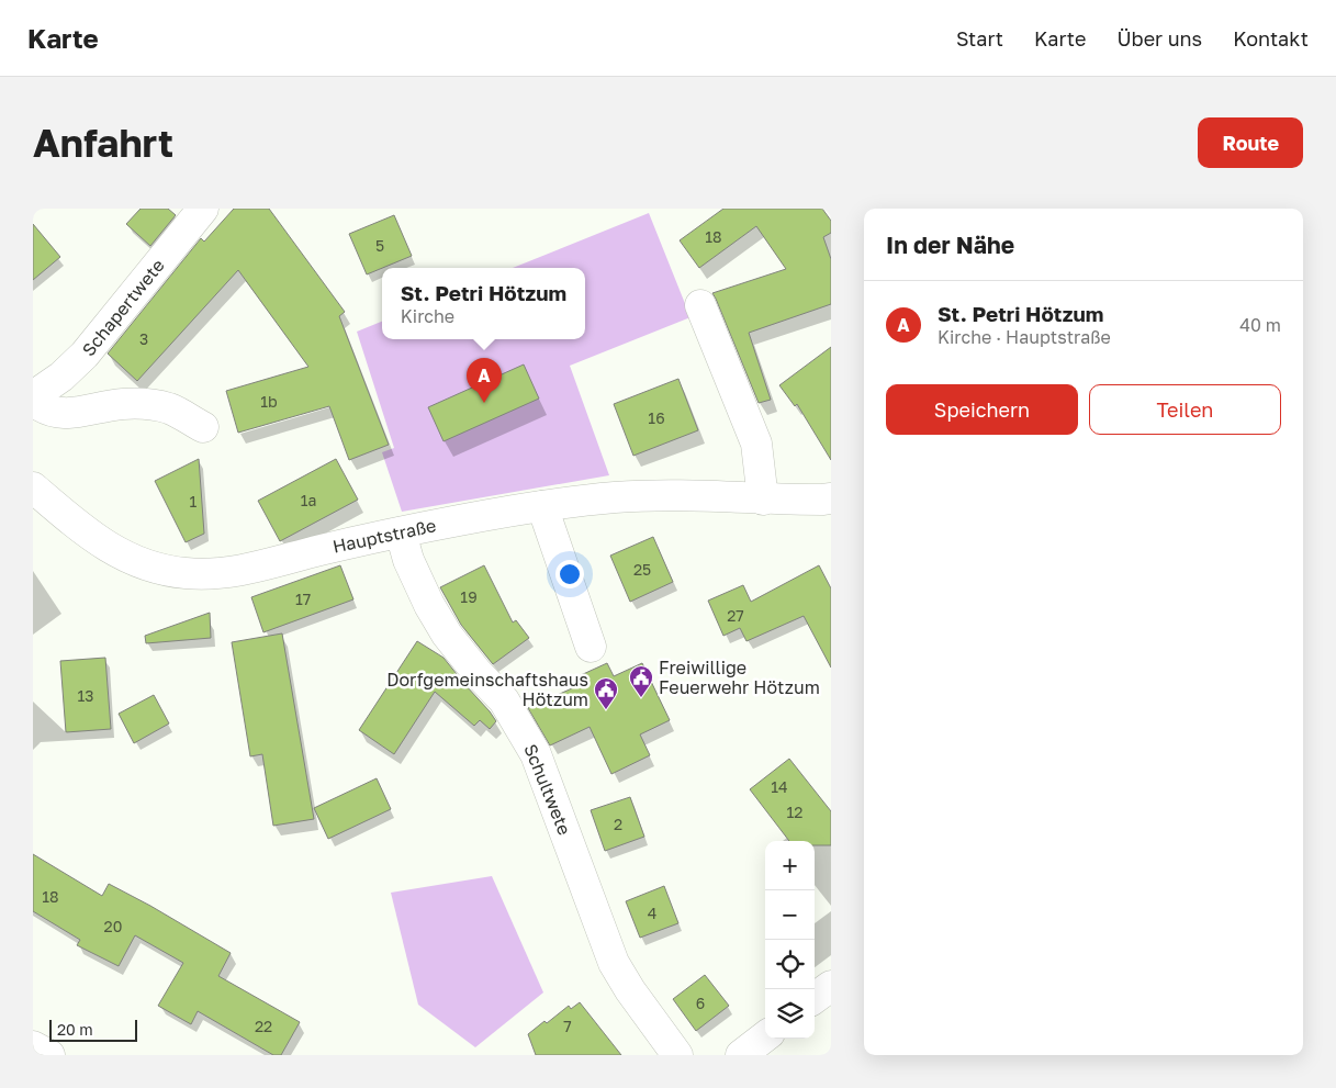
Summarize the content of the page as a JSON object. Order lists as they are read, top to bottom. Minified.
{"streets":{"street":["Schapertwete","Hauptstraße","Schultwete"]},"crossings":[["Hauptstraße","Schultwete"]],"places":{"public building":["Freiwillige Feuerwehr Hötzum","Dorfgemeinschaftshaus Hötzum"]},"house_numbers":["18","5","3","1b","16","1a","1","25","19","17","27","13","14","12","2","18","4","20","6","22","7"],"scale_bar":"20 m","page":{"header":"Karte","nav":["Start","Karte","Über uns","Kontakt"],"buttons":["Route",["Speichern","Teilen"]],"title":"Anfahrt","heading":"In der Nähe","popup":["St. Petri Hötzum","Kirche"],"list":[{"mark":"A","name":"St. Petri Hötzum","note":"Kirche · Hauptstraße","value":"40 m"}],"pins":"A","map_buttons":["+","−"],"scale":"20 m"}}
